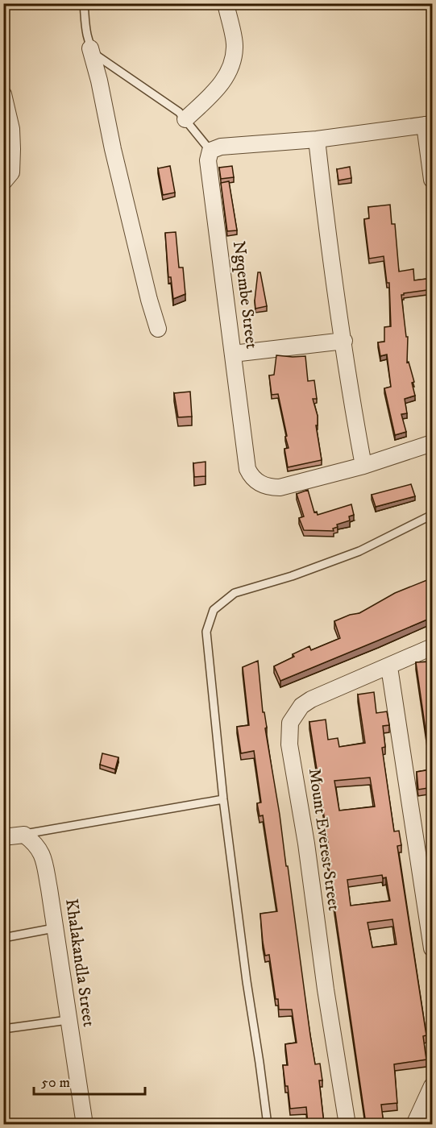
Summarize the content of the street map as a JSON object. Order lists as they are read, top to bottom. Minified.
{"streets":{"street":["Ngqembe Street","Mount Everest Street","Khalakandla Street"]},"scale_bar":"50 m"}
